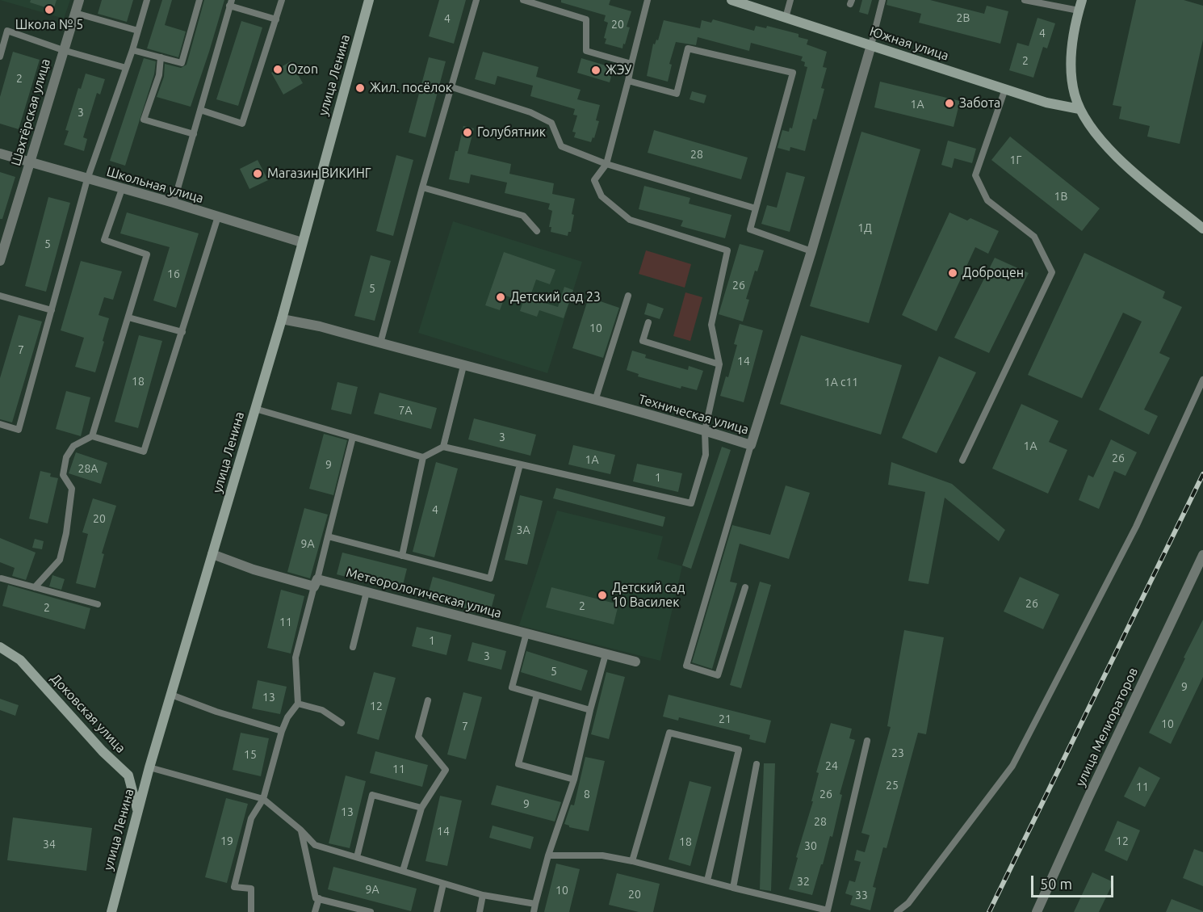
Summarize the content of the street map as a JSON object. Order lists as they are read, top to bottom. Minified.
{"streets":{"main road":["Южная улица","улица Ленина","Доковская улица"],"street":["Шахтёрская улица","Школьная улица","Техническая улица","Метеорологическая улица","улица Мелиораторов"]},"crossings":[["Южная улица","Техническая улица"],["улица Ленина","Школьная улица"],["улица Ленина","Техническая улица"],["улица Ленина","Метеорологическая улица"],["улица Ленина","Доковская улица"],["Шахтёрская улица","Школьная улица"]],"places":["Школа № 5","Ozon","ЖЭУ","Жил. посёлок","Забота","Голубятник","Магазин ВИКИНГ","Доброцен","Детский сад 23","Детский сад 10 Василек"],"house_numbers":["2В","4","20","4","2","2","1А","3","28","1Г","1В","1Д","5","16","26","5","10","7","14","18","1А с11","7А","3","1А","26","1А","9","28А","1","4","20","3А","9А","26","2","2","11","1","3","5","9","13","12","21","10","7","23","15","24","11","25","11","8","26","9","13","28","14","19","12","18","34","30","32","9А","10","20","33"],"scale_bar":"50 m"}
